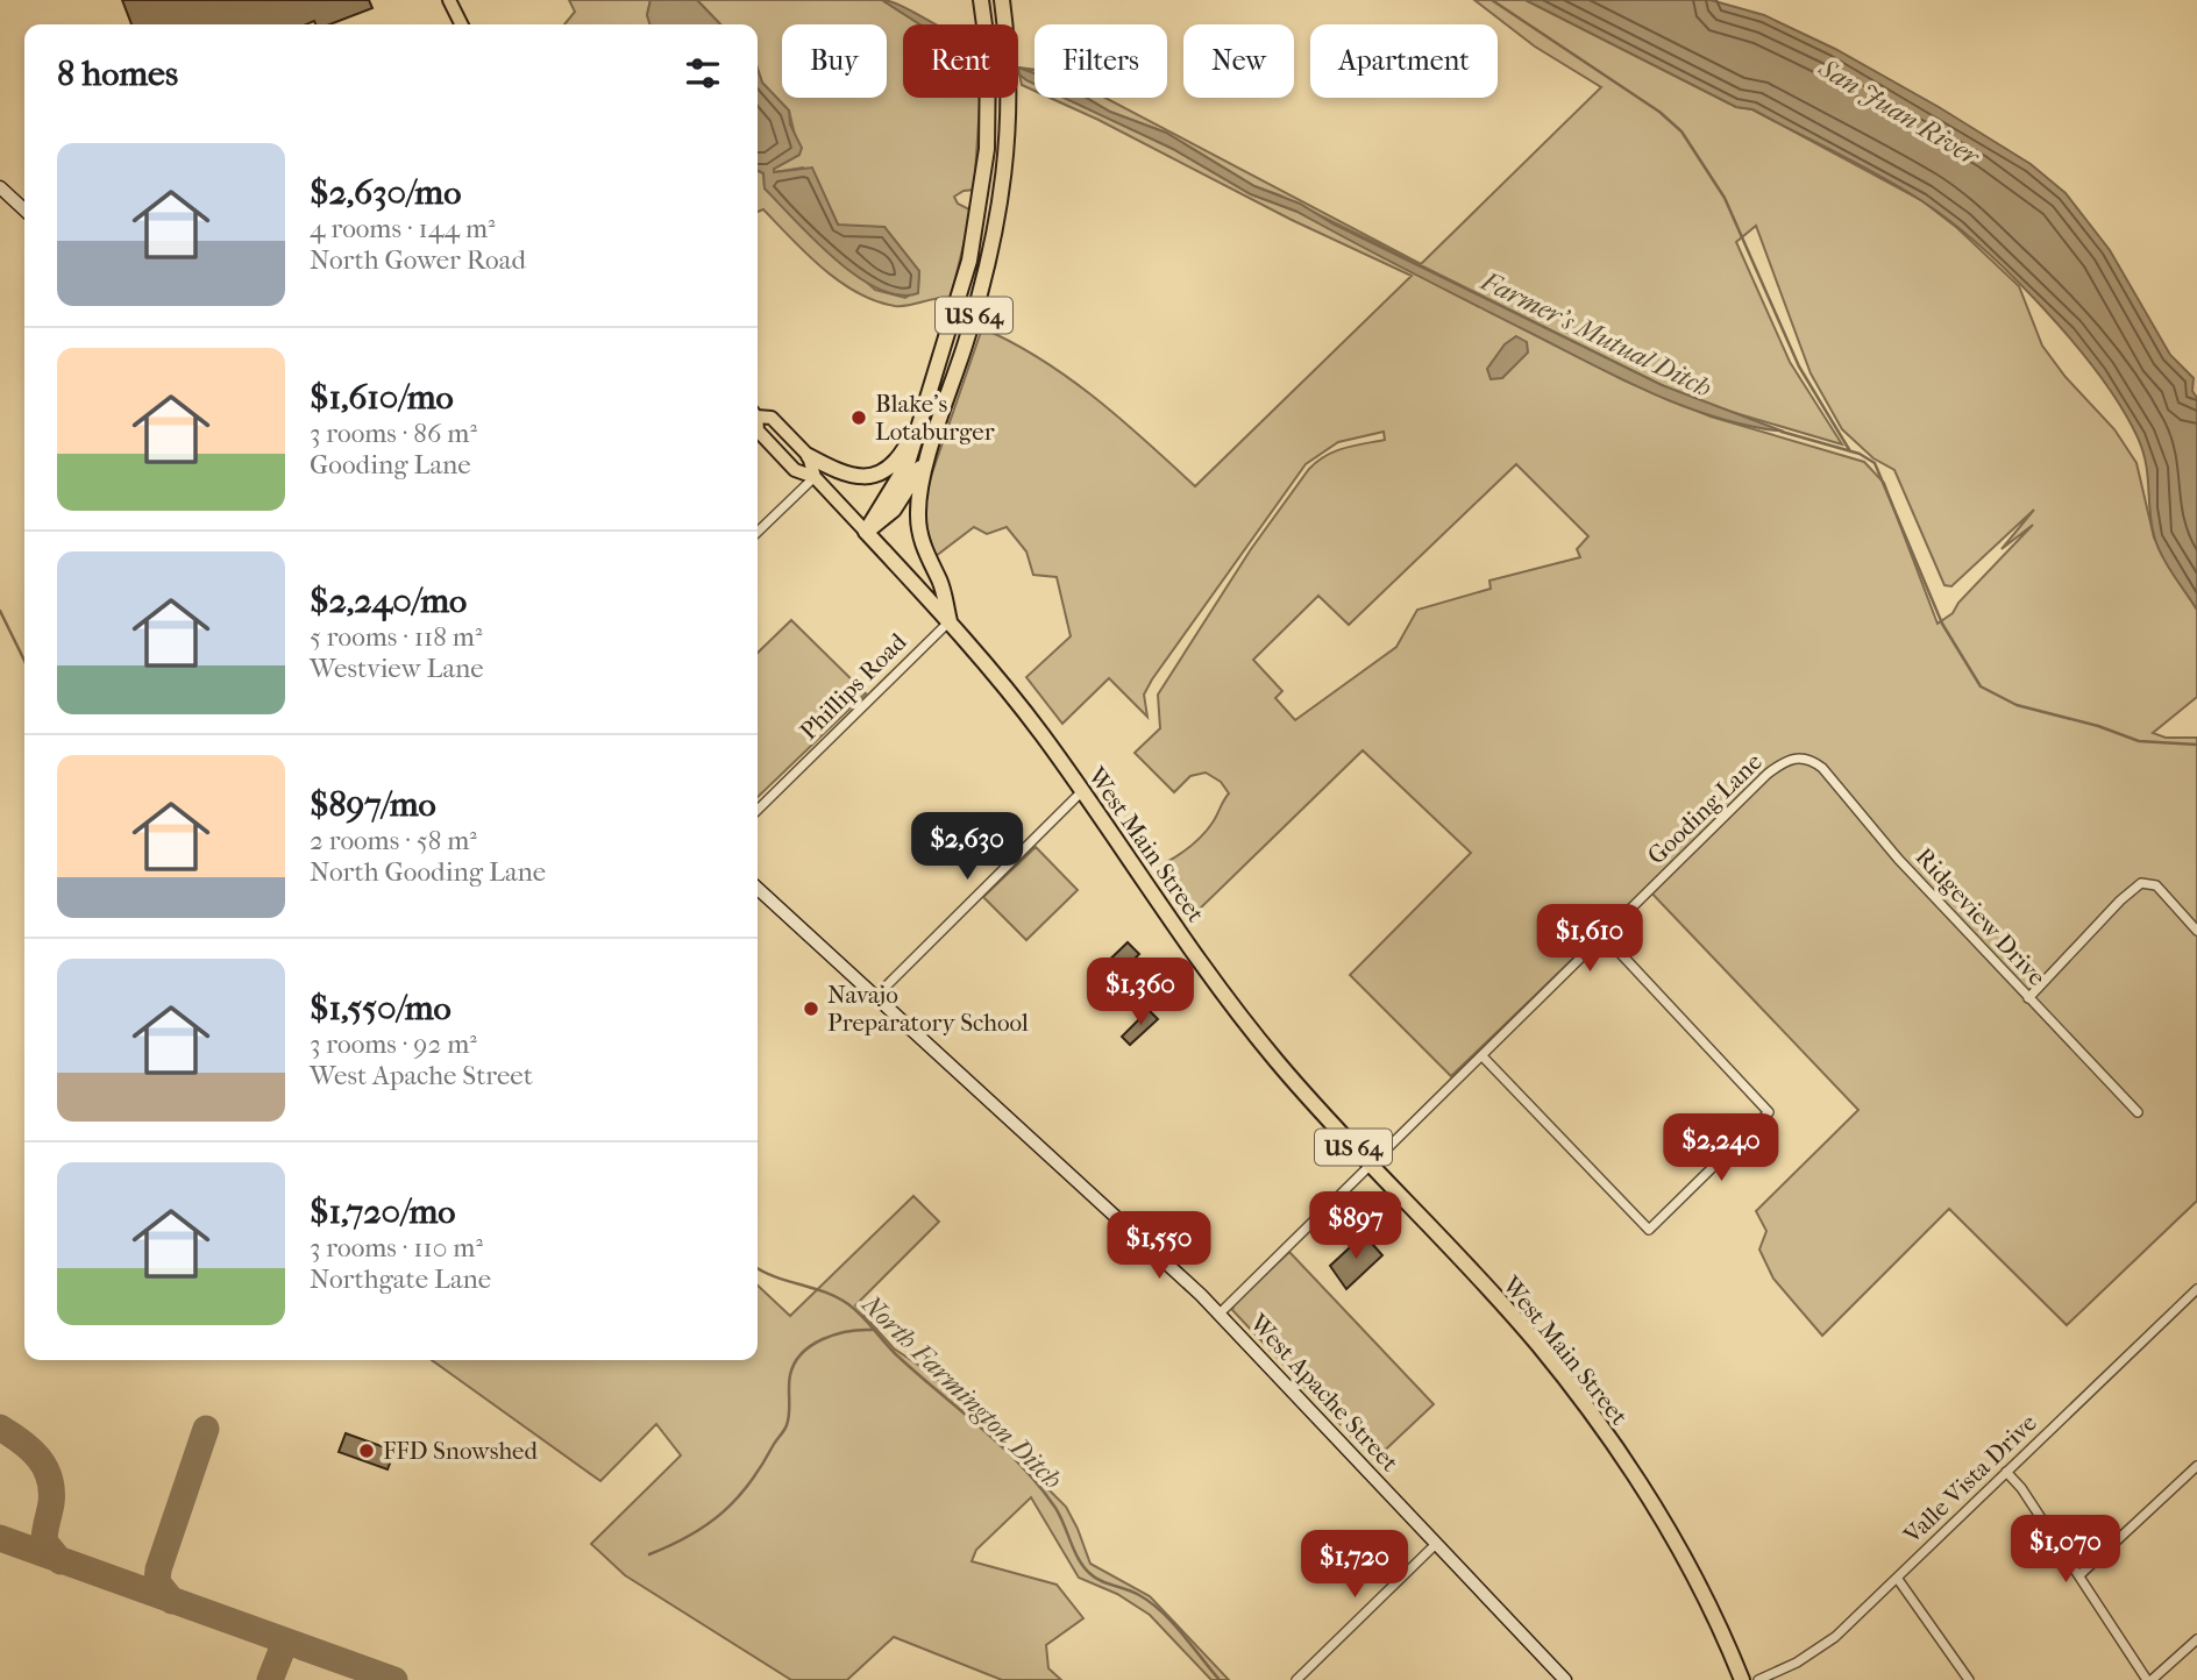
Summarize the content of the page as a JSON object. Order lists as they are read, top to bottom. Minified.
{"streets":{"highway":["US 64","West Main Street"],"main road":["West Apache Street"],"street":["Phillips Road","Gooding Lane","Ridgeview Drive","Valle Vista Drive"]},"crossings":[["US 64","Phillips Road"],["US 64","West Main Street"],["Phillips Road","West Main Street"],["Gooding Lane","West Main Street"],["Gooding Lane","Ridgeview Drive"],["Gooding Lane","West Apache Street"]],"water":["San Juan River","Farmer's Mutual Ditch","North Farmington Ditch"],"places":["Blake's Lotaburger","Navajo Preparatory School","FFD Snowshed"],"page":{"chip":["Buy","Rent","Filters","New","Apartment"],"heading":"8 homes","list":[{"name":"$2,630/mo","note":"4 rooms · 144 m² · North Gower Road"},{"name":"$1,610/mo","note":"3 rooms · 86 m² · Gooding Lane"},{"name":"$2,240/mo","note":"5 rooms · 118 m² · Westview Lane"},{"name":"$897/mo","note":"2 rooms · 58 m² · North Gooding Lane"},{"name":"$1,550/mo","note":"3 rooms · 92 m² · West Apache Street"},{"name":"$1,720/mo","note":"3 rooms · 110 m² · Northgate Lane"}],"price":["$2,630","$1,610","$1,360","$2,240","$897","$1,550","$1,070","$1,720"]}}
